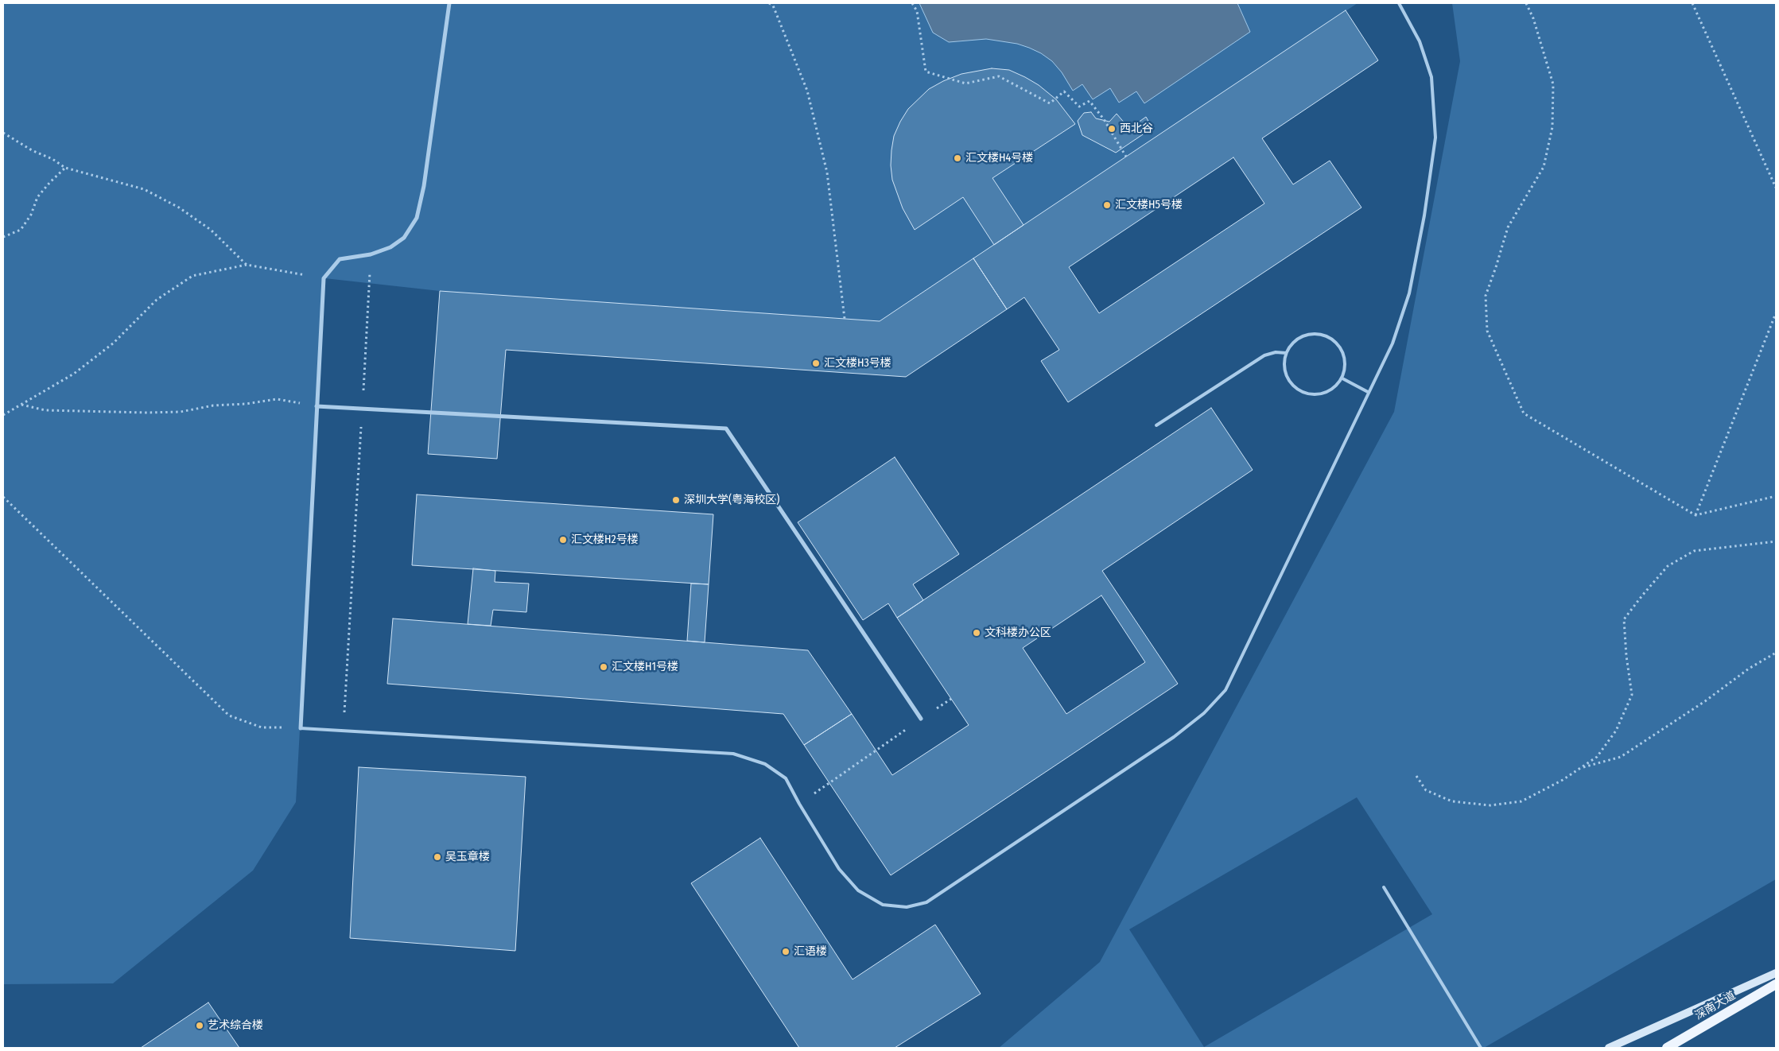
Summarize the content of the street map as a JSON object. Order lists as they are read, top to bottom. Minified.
{"streets":{"main road":["深南大道"]},"places":["西北谷","汇文楼H4号楼","汇文楼H5号楼","汇文楼H3号楼","深圳大学(粤海校区)","汇文楼H2号楼","文科楼办公区","汇文楼H1号楼","吴玉章楼","汇语楼","艺术综合楼"]}
